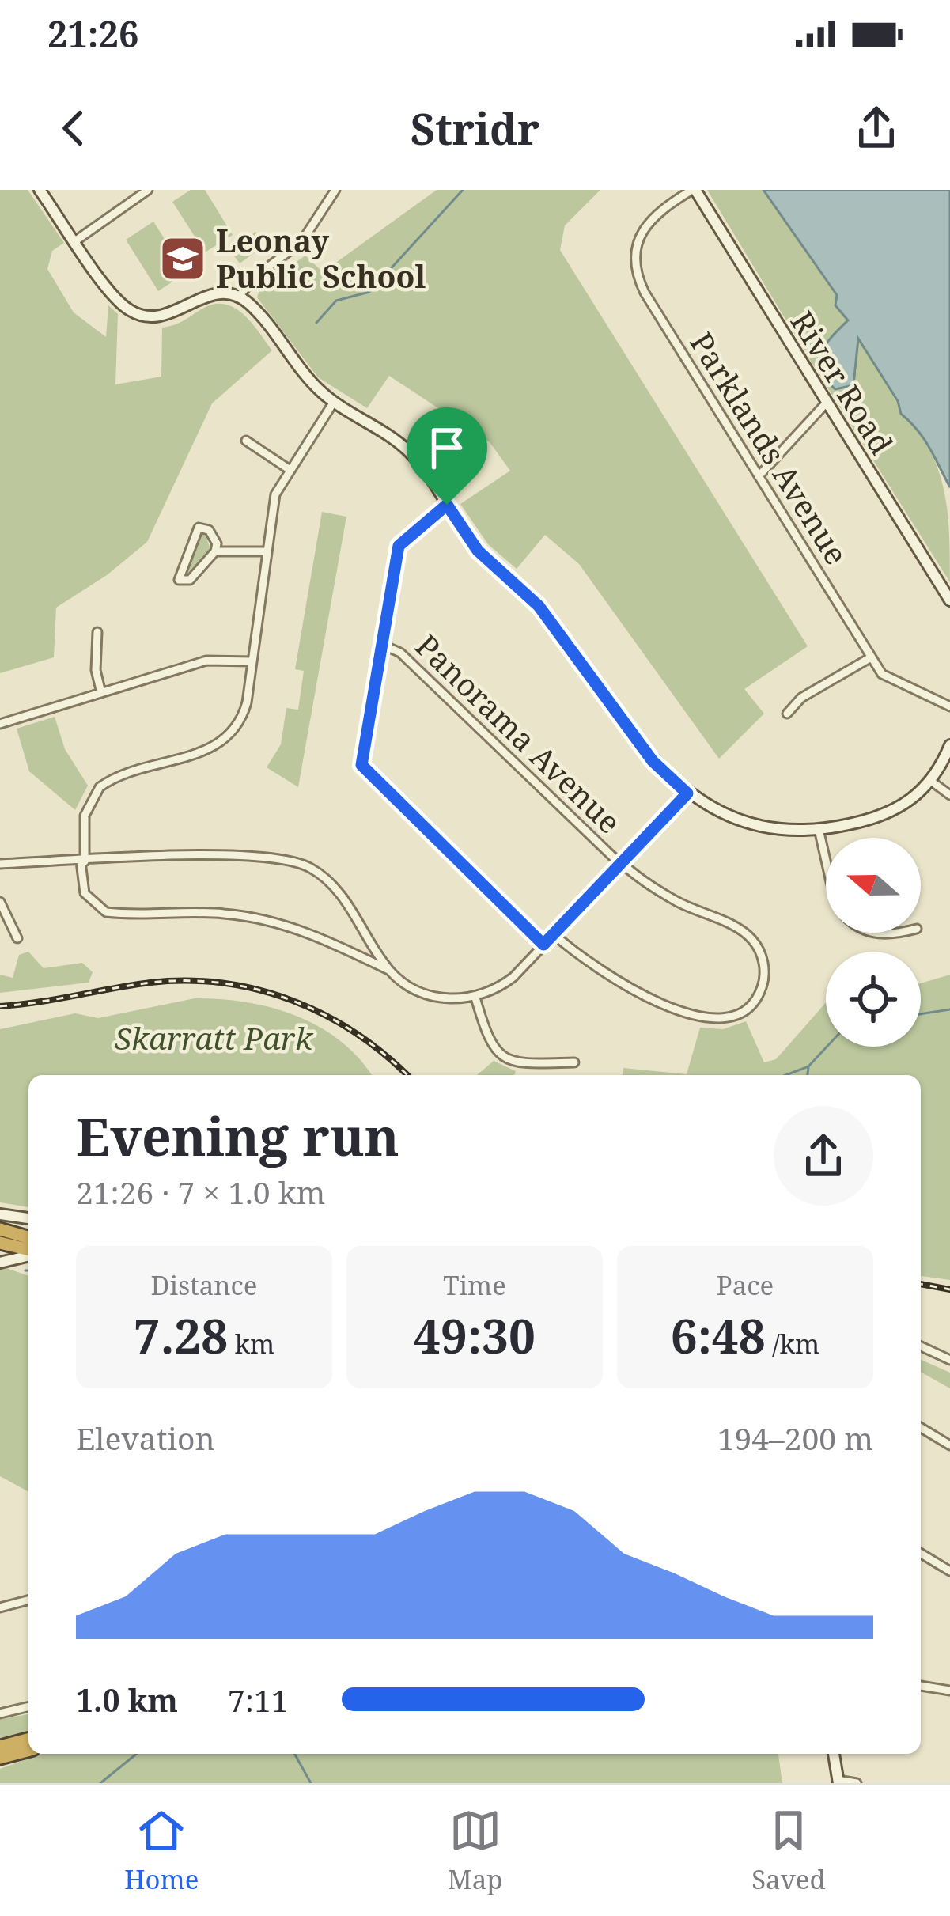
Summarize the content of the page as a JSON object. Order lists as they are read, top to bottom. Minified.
{"streets":{"street":["River Road","Parklands Avenue","Panorama Avenue"]},"crossings":[["River Road","Parklands Avenue"]],"parks":["Skarratt Park"],"places":{"school or university":["Leonay Public School"]},"north":"left","page":{"status":"21:26","header":"Stridr","heading":["Evening run","21:26 · 7 × 1.0 km"],"stats":[["Distance","7.28 km"],["Time","49:30"],["Pace","6:48 /km"]],"chart":["Elevation","194–200 m"],"list":[{"name":"1.0 km","note":"7:11"}],"tabs":["Home","Map","Saved"]}}
